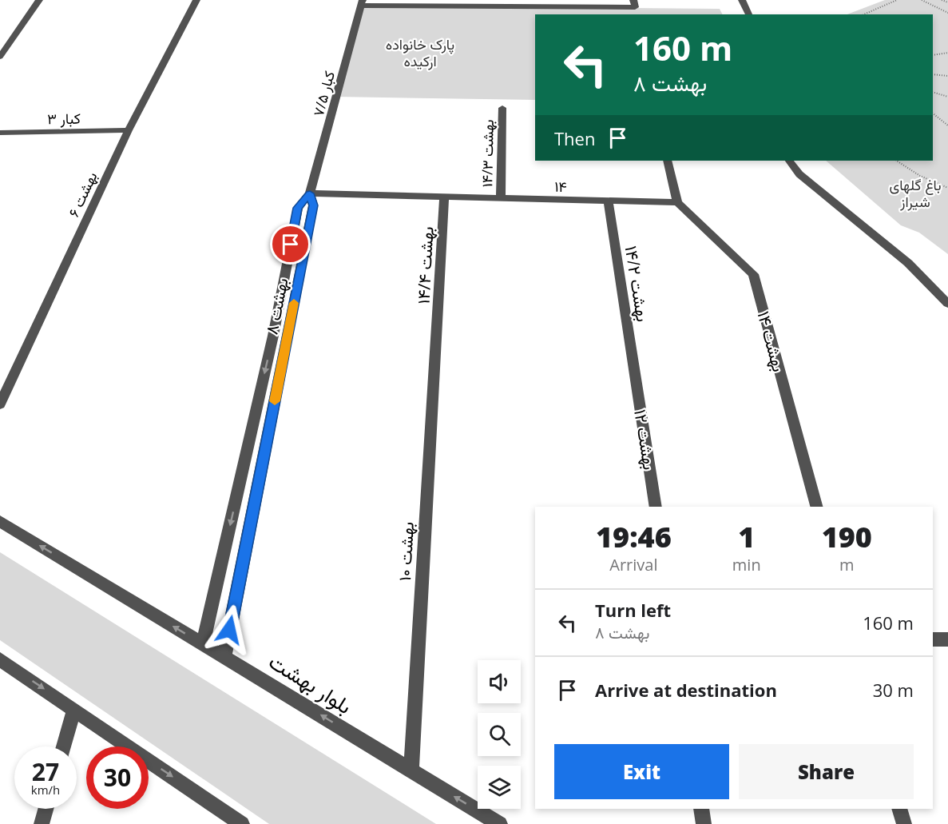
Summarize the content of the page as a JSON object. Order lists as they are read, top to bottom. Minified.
{"streets":{"street":["۷/۵ کبار","۳ کبار","۱۴/۳ بهشت","۱۴","۶ بهشت","۱۴/۴ بهشت","۱۴/۲ بهشت","۸ بهشت","۱۴ بهشت","۱۲ بهشت","۱۰ بهشت","بلوار بهشت"]},"crossings":[["۷/۵ کبار","۱۴"],["۷/۵ کبار","۸ بهشت"],["۳ کبار","۶ بهشت"],["۱۴/۳ بهشت","۱۴"],["۱۴","۱۴/۴ بهشت"],["۱۴","۱۴/۲ بهشت"],["۱۴","۸ بهشت"],["۱۴","۱۴ بهشت"],["۱۴/۴ بهشت","۱۰ بهشت"],["۱۴/۲ بهشت","۱۲ بهشت"],["۸ بهشت","بلوار بهشت"],["۱۰ بهشت","بلوار بهشت"]],"one_way":["بلوار بهشت"],"parks":["پارک خانواده ارکیده","باغ گلهای شیراز"],"page":{"turn":["160 m","۸ بهشت"],"then":"Then","eta":["19:46","Arrival","1","min","190","m"],"list":[{"name":"Turn left","note":"۸ بهشت","value":"160 m"},{"name":"Arrive at destination","value":"30 m"}],"buttons":["Exit","Share"],"speed":"27 km/h","limit":"30"}}
